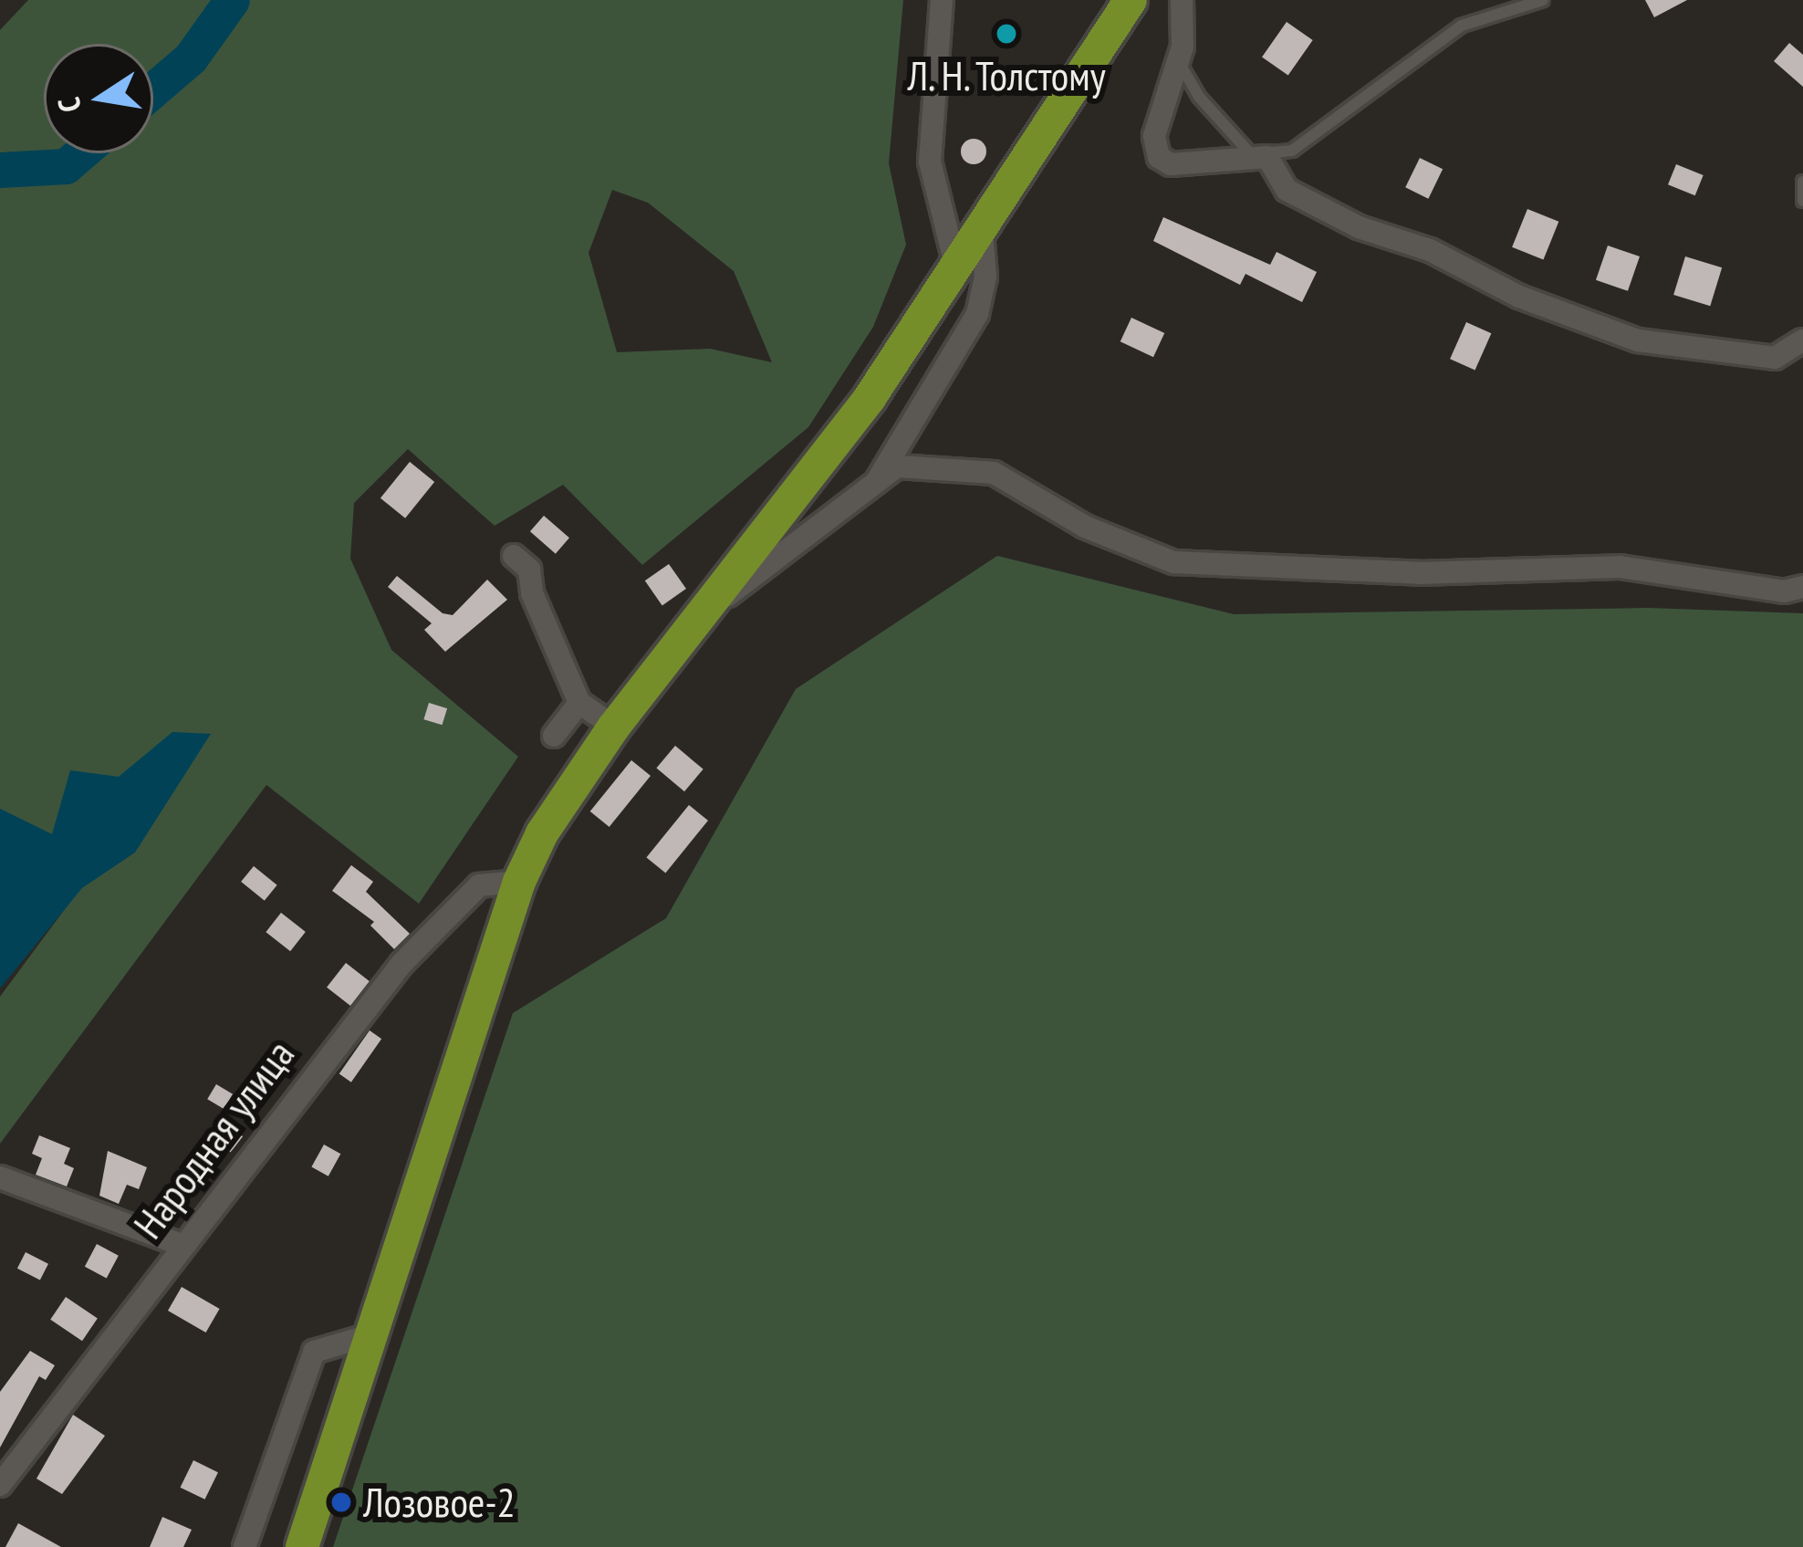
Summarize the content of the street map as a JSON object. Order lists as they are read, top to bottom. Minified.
{"streets":{"street":["Народная улица"]},"places":["Л. Н. Толстому","Лозовое-2"],"north":"left"}
